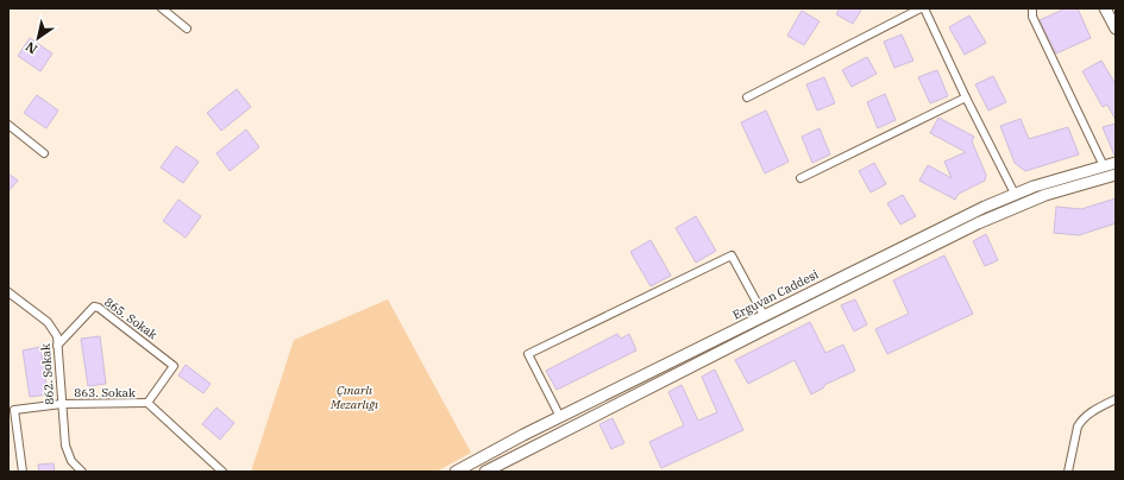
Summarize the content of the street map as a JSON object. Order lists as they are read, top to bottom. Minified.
{"streets":{"street":["Erguvan Caddesi","865. Sokak","862. Sokak","863. Sokak"]},"crossings":[["865. Sokak","862. Sokak"],["865. Sokak","863. Sokak"],["862. Sokak","863. Sokak"]],"parks":["Çınarlı Mezarlığı"],"north":"bottom left"}
